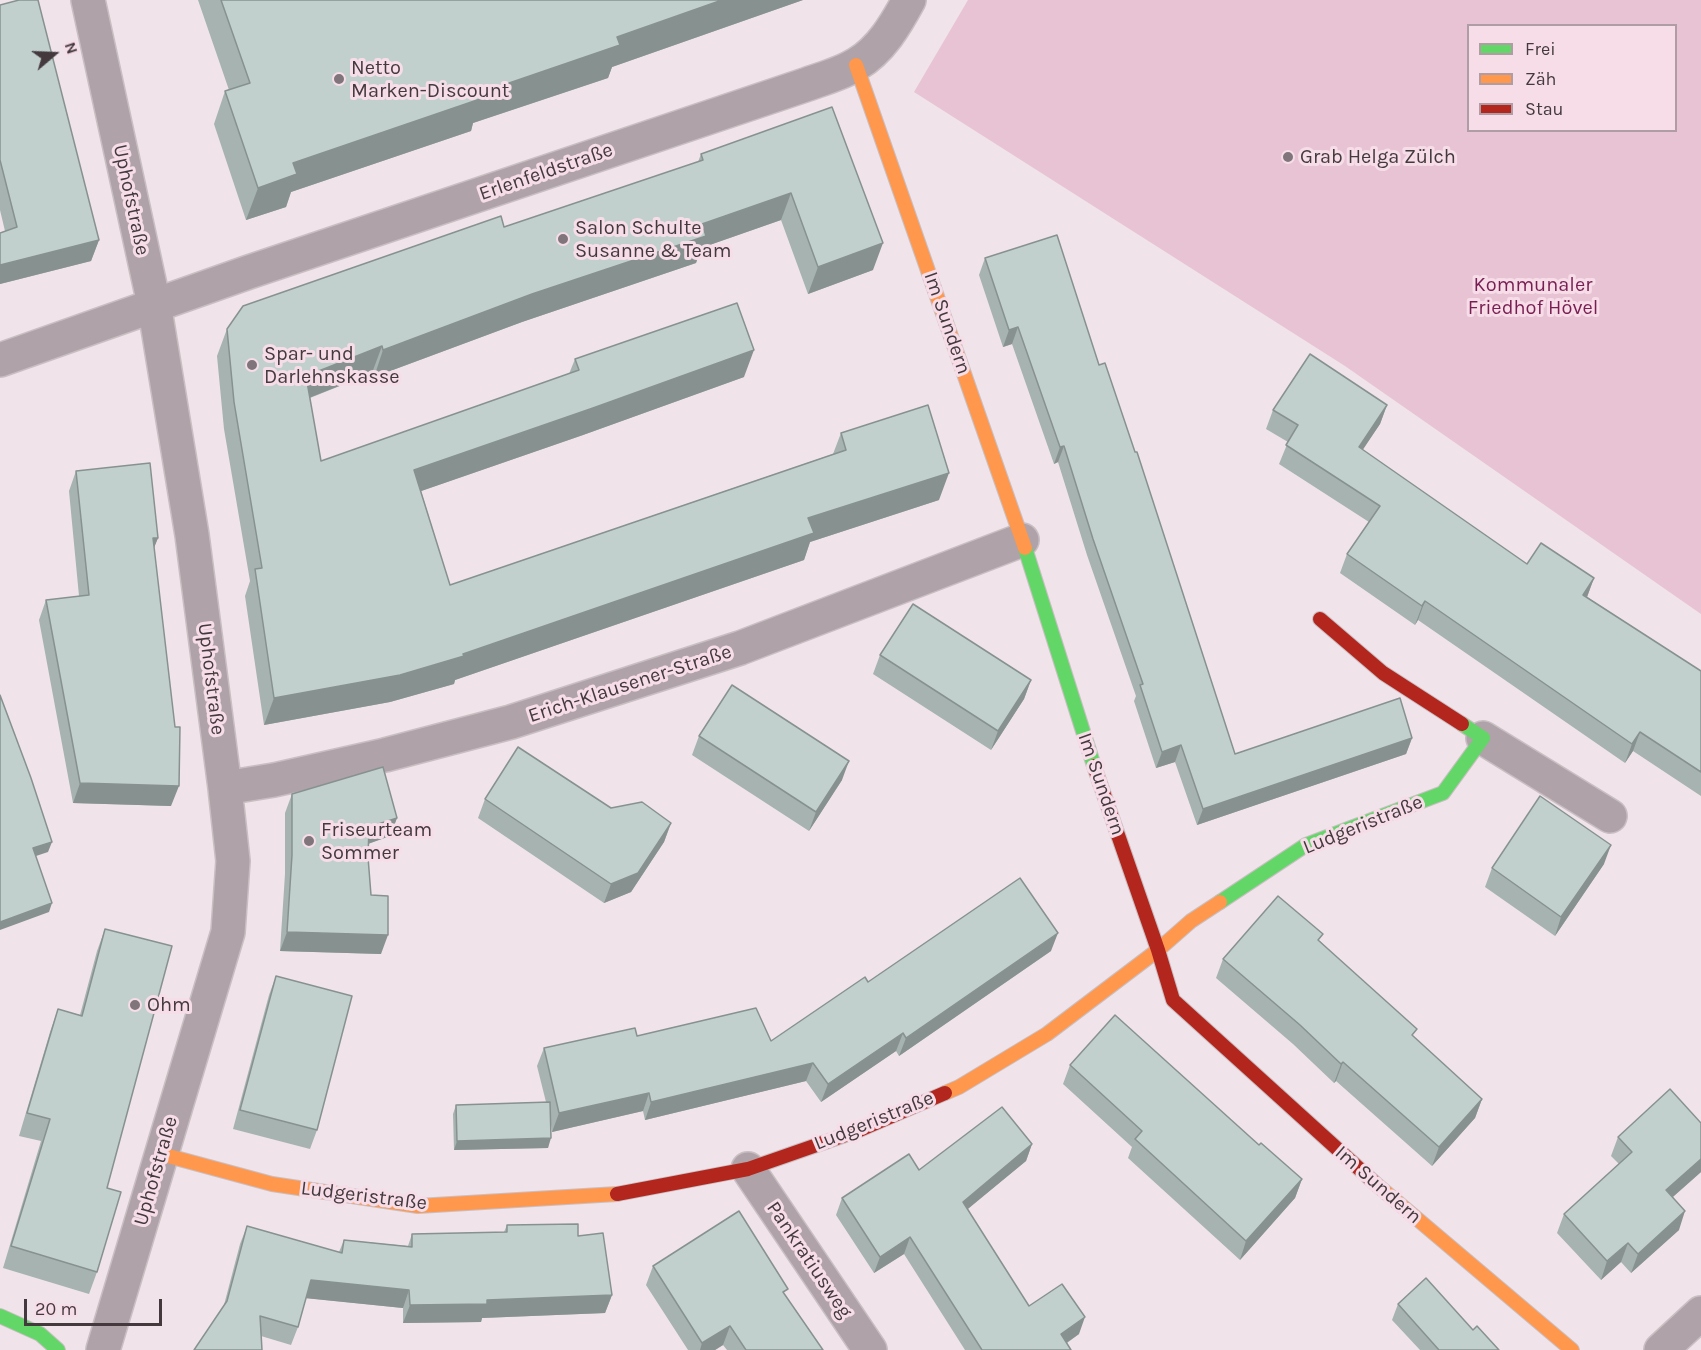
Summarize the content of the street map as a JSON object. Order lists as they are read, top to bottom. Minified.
{"streets":{"street":["Erlenfeldstraße","Uphofstraße","Im Sundern","Erich-Klausener-Straße","Ludgeristraße","Pankratiusweg"]},"crossings":[["Erlenfeldstraße","Uphofstraße"],["Erlenfeldstraße","Im Sundern"],["Uphofstraße","Erich-Klausener-Straße"],["Uphofstraße","Ludgeristraße"],["Im Sundern","Erich-Klausener-Straße"],["Im Sundern","Ludgeristraße"],["Ludgeristraße","Pankratiusweg"]],"parks":["Kommunaler Friedhof Hövel"],"places":["Netto Marken-Discount","Grab Helga Zülch","Salon Schulte Susanne & Team","Spar- und Darlehnskasse","Friseurteam Sommer","Ohm"],"legend":["Frei","Zäh","Stau"],"scale_bar":"20 m","north":"right"}
